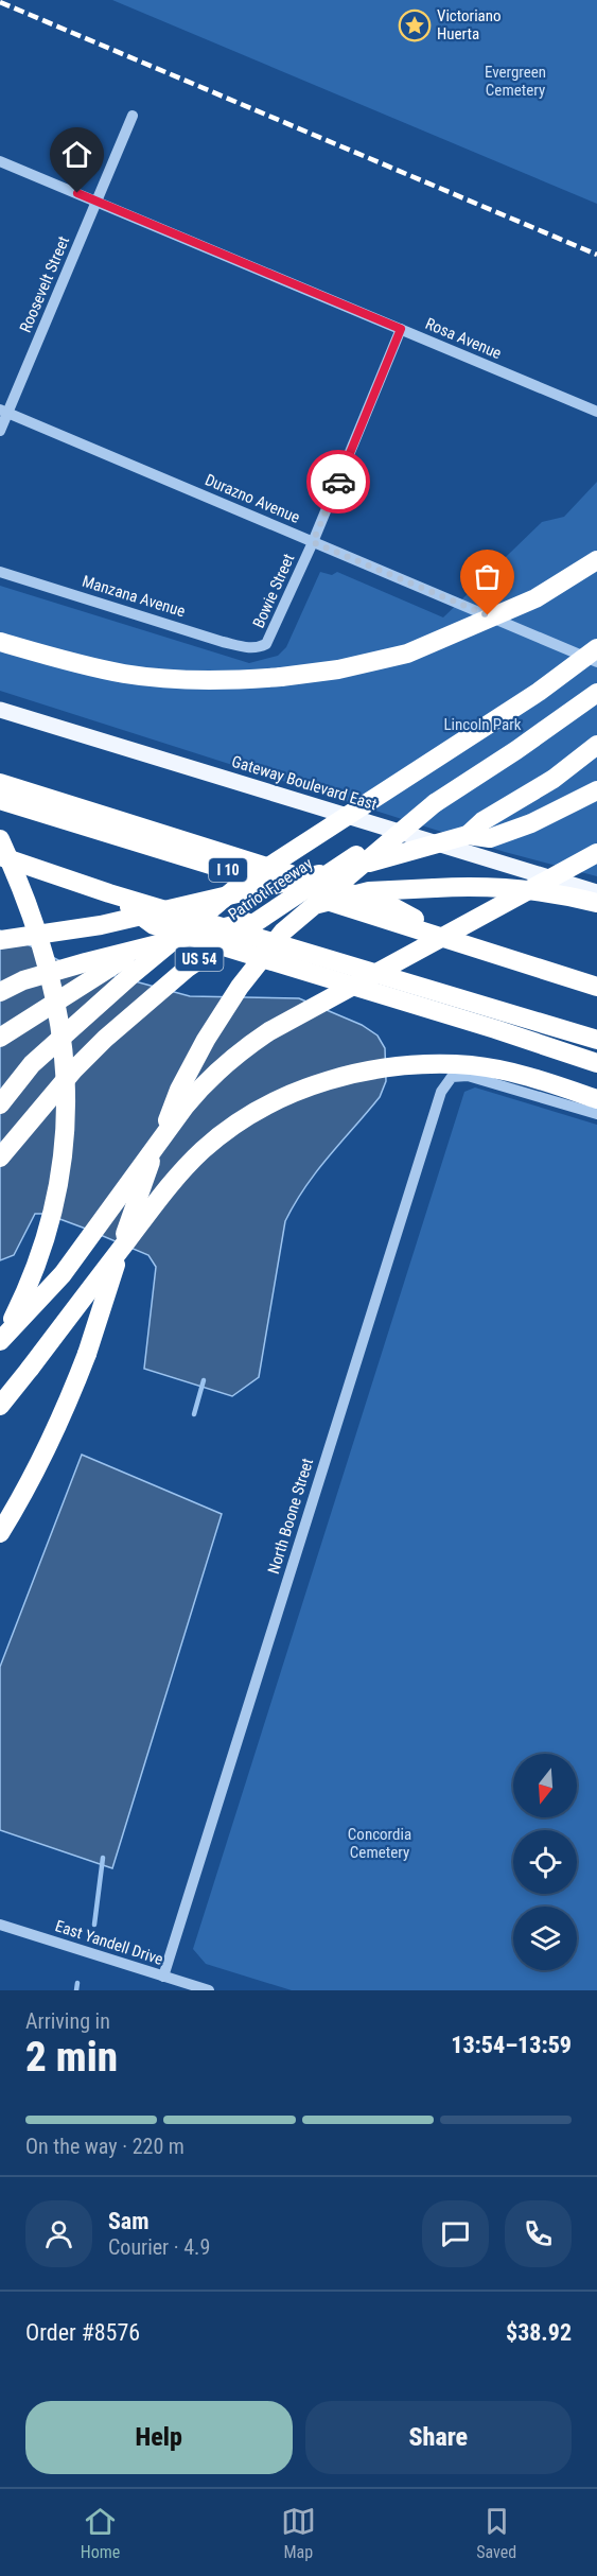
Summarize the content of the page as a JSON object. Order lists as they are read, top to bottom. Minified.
{"streets":{"highway":["I 10","Patriot Freeway","US 54"],"main road":["Gateway Boulevard East"],"street":["Roosevelt Street","Rosa Avenue","Durazno Avenue","Bowie Street","Manzana Avenue","North Boone Street","East Yandell Drive"]},"crossings":[["Roosevelt Street","Rosa Avenue"],["Roosevelt Street","Durazno Avenue"],["Rosa Avenue","Bowie Street"],["Durazno Avenue","Bowie Street"],["Bowie Street","Manzana Avenue"],["North Boone Street","East Yandell Drive"]],"parks":["Evergreen Cemetery","Lincoln Park","Concordia Cemetery"],"places":{"place":["Victoriano Huerta"]},"north":"bottom","page":{"heading":["2 min","Arriving in","13:54–13:59"],"panel":["Sam","Courier · 4.9","Order #8576","$38.92"],"bar":"On the way · 220 m","buttons":["Help","Share"],"tabs":["Home","Map","Saved"]}}
